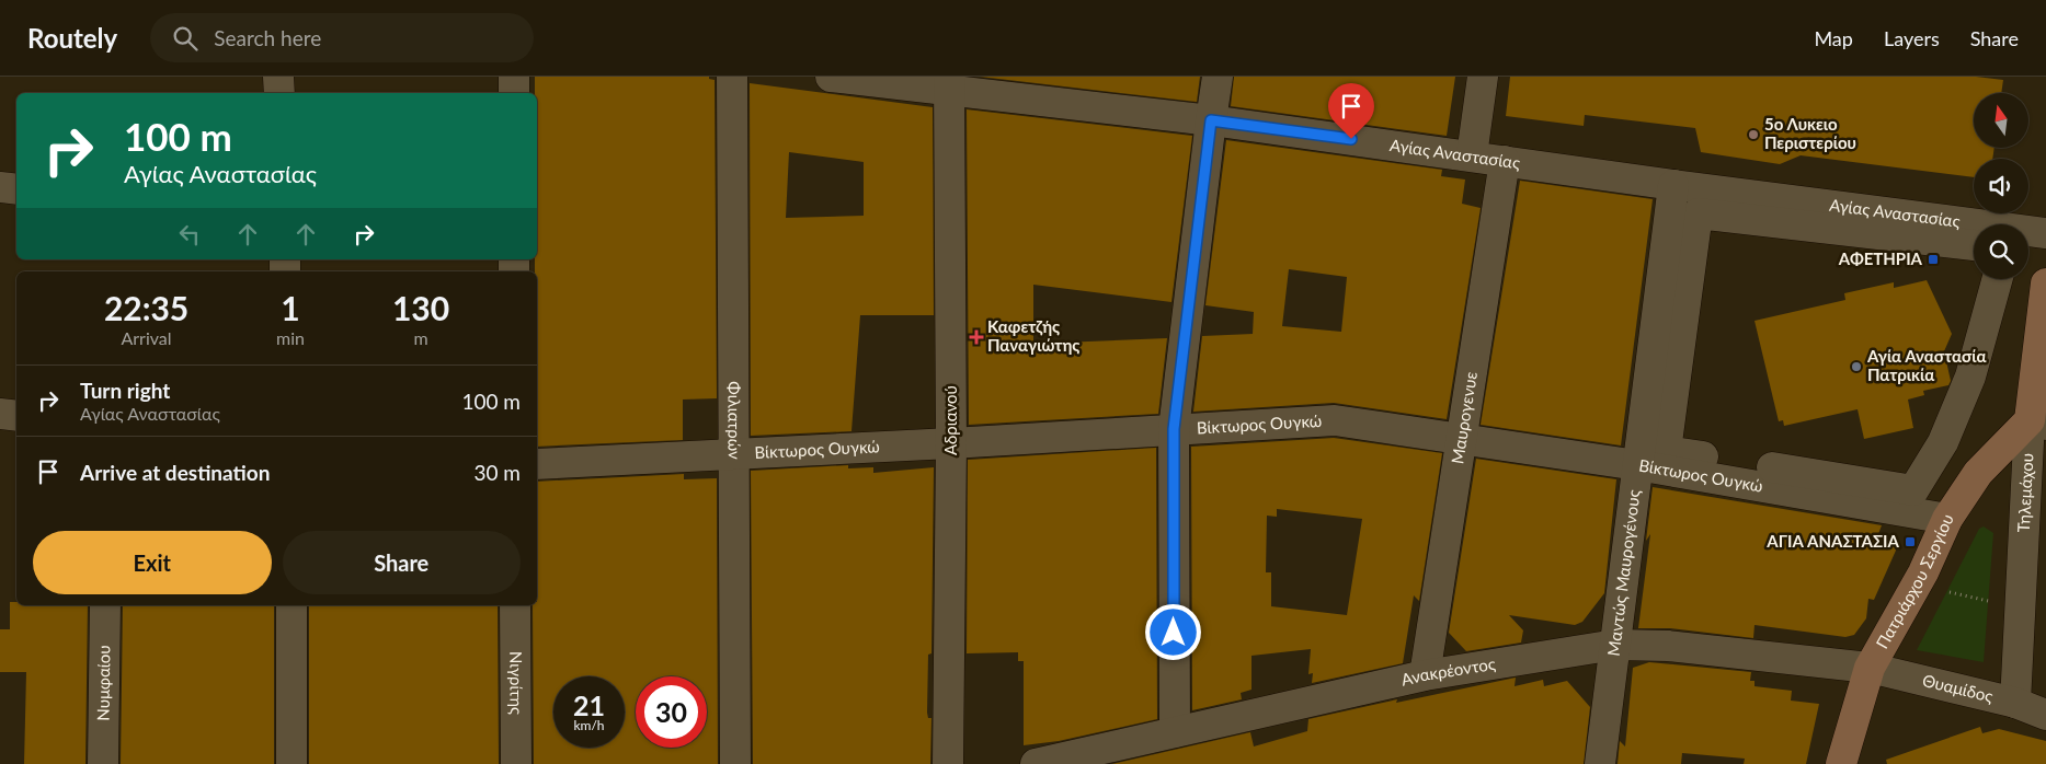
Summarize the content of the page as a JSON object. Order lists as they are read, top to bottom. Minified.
{"streets":{"street":["Αγίας Αναστασίας","Μαυρογενυε","Φιλιατρών","Αδριανού","Βίκτωρος Ουγκώ","Τηλεμάχου","Μαντώς Μαυρογένους","Πατριάρχου Σεργίου","Ανακρέοντος","Νυμφαίου","Νιγρίτης","Θυαμίδος"]},"crossings":[["Αγίας Αναστασίας","Μαυρογενυε"],["Αγίας Αναστασίας","Αδριανού"],["Αγίας Αναστασίας","Μαντώς Μαυρογένους"],["Μαυρογενυε","Βίκτωρος Ουγκώ"],["Μαυρογενυε","Ανακρέοντος"],["Φιλιατρών","Βίκτωρος Ουγκώ"],["Αδριανού","Βίκτωρος Ουγκώ"],["Βίκτωρος Ουγκώ","Μαντώς Μαυρογένους"],["Βίκτωρος Ουγκώ","Πατριάρχου Σεργίου"],["Τηλεμάχου","Πατριάρχου Σεργίου"],["Τηλεμάχου","Θυαμίδος"],["Μαντώς Μαυρογένους","Ανακρέοντος"],["Πατριάρχου Σεργίου","Ανακρέοντος"],["Πατριάρχου Σεργίου","Θυαμίδος"],["Ανακρέοντος","Θυαμίδος"]],"places":{"other":["5ο Λυκειο Περιστερίου","Αγία Αναστασία Πατρικία"],"transit":["ΑΦΕΤΗΡΙΑ","ΑΓΙΑ ΑΝΑΣΤΑΣΙΑ"],"health":["Καφετζής Παναγιώτης"]},"north":"top","page":{"header":"Routely","search":"Search here","nav":["Map","Layers","Share"],"turn":["100 m","Αγίας Αναστασίας"],"eta":["22:35","Arrival","1","min","130","m"],"list":[{"name":"Turn right","note":"Αγίας Αναστασίας","value":"100 m"},{"name":"Arrive at destination","value":"30 m"}],"buttons":["Exit","Share"],"speed":"21 km/h","limit":"30"}}
